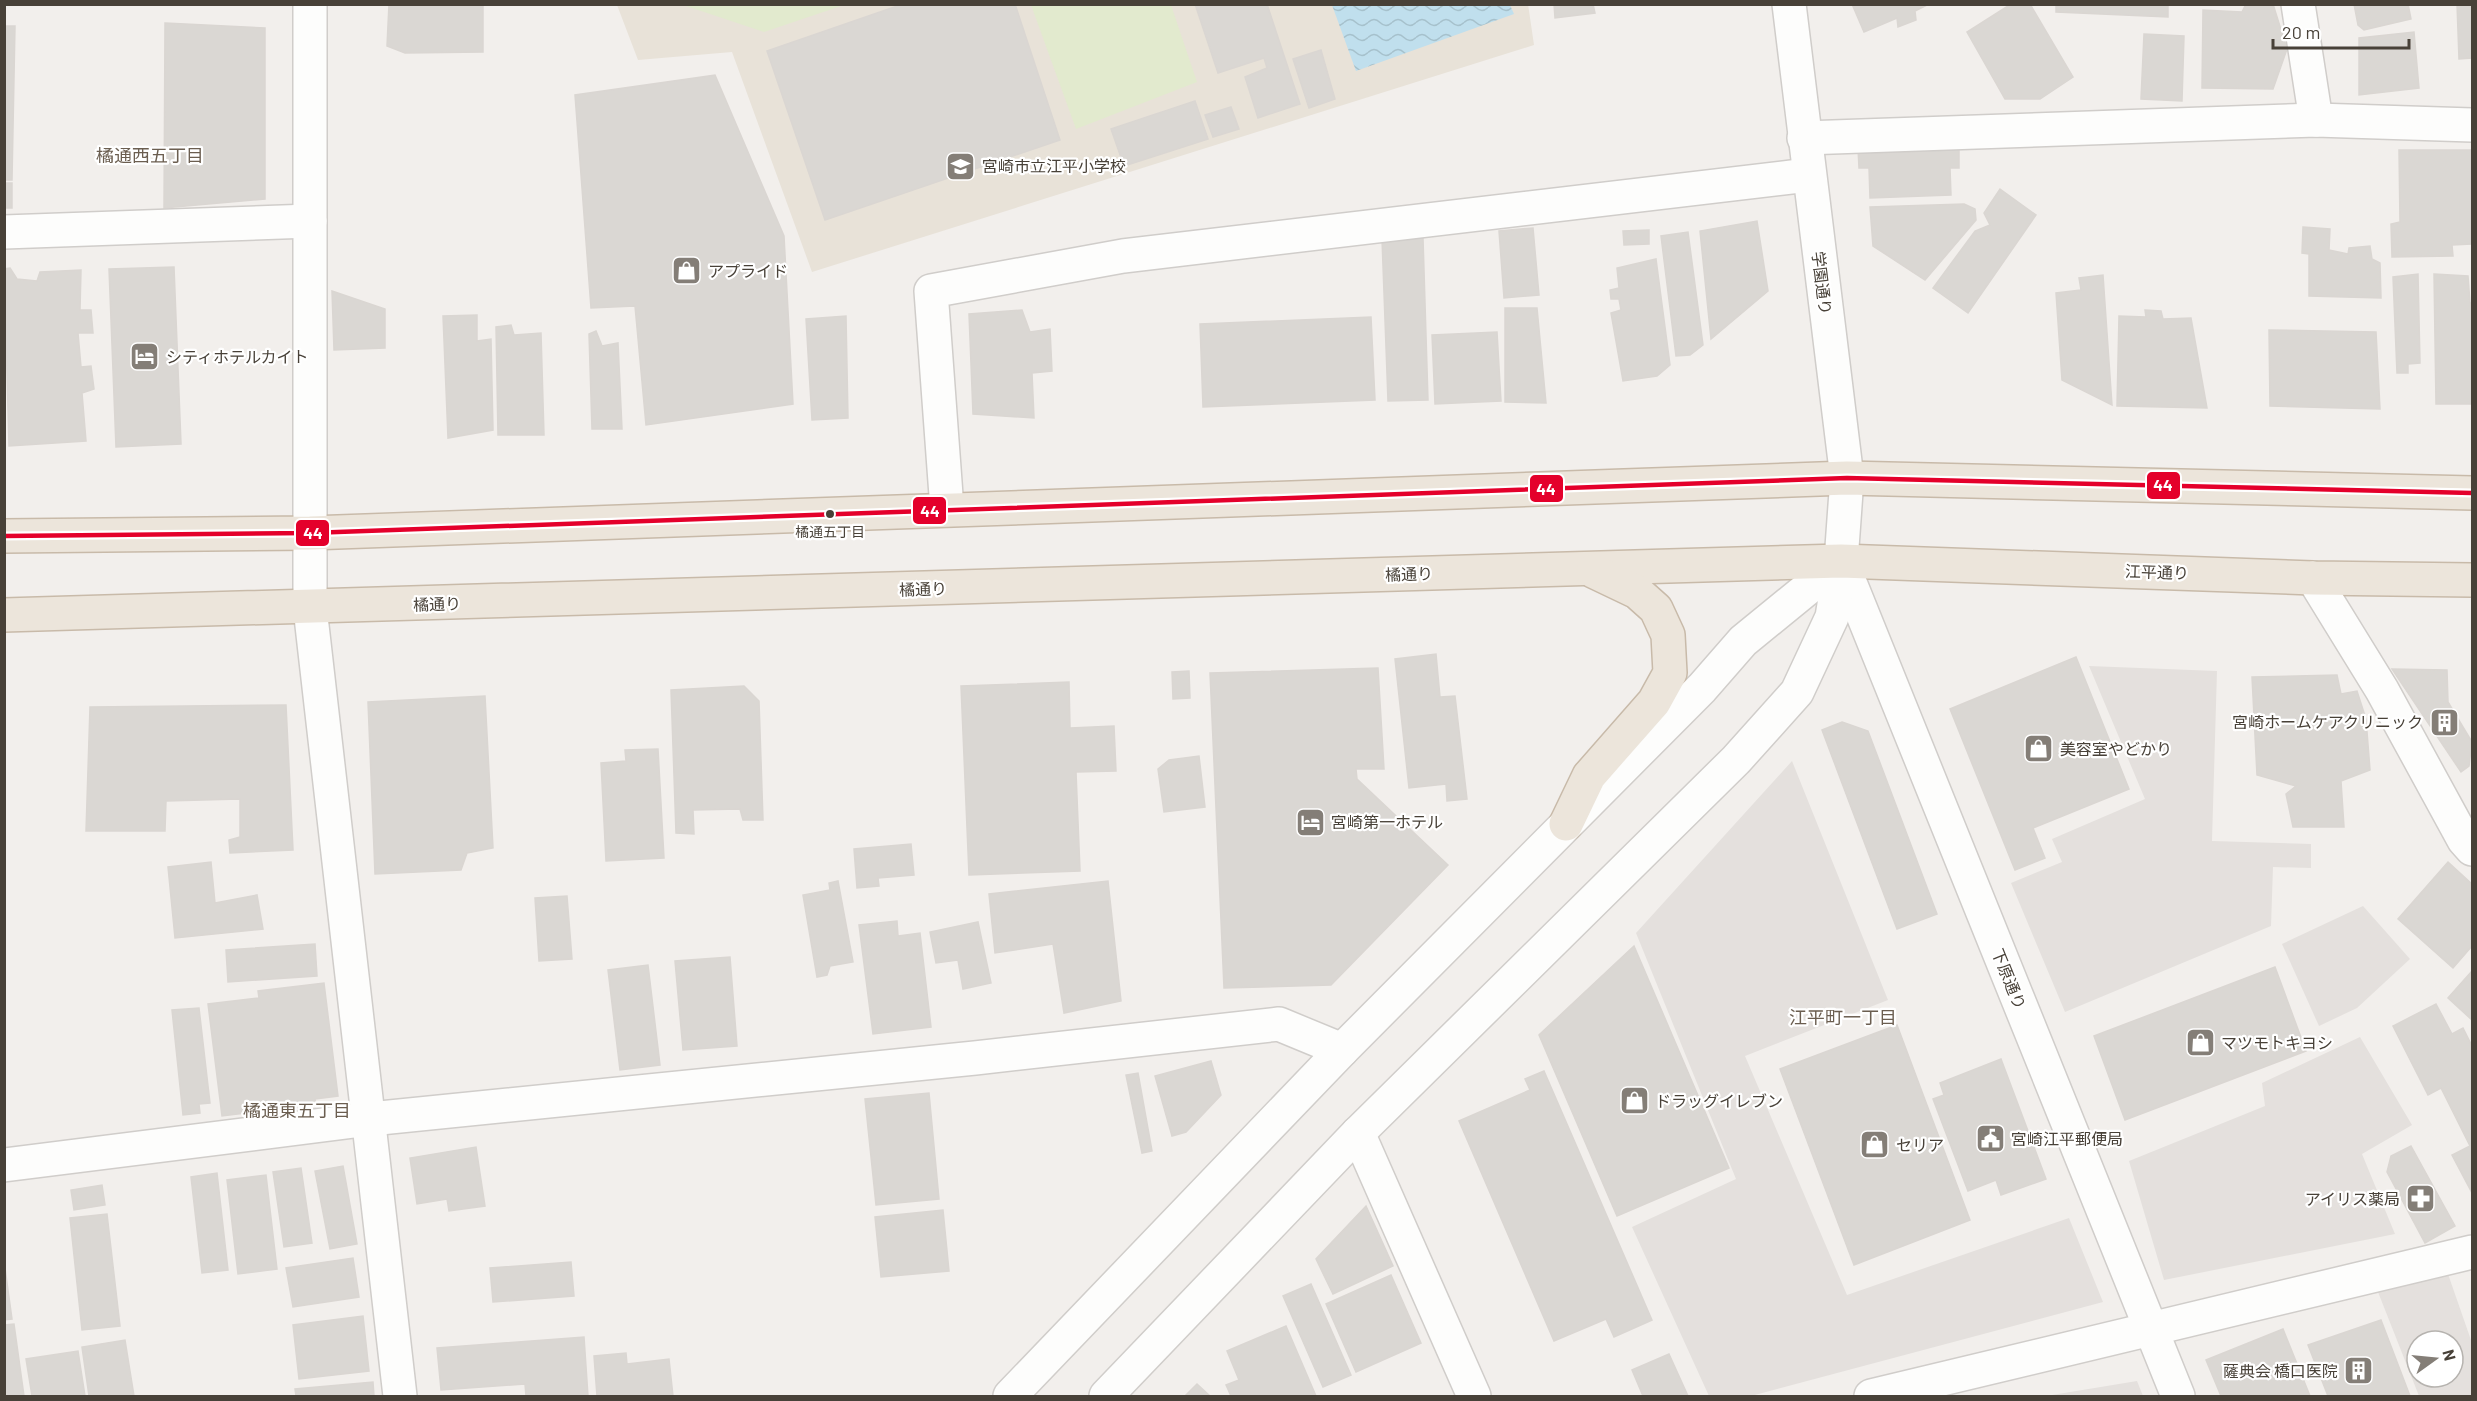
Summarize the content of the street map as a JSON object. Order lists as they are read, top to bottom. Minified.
{"streets":{"highway":["江平通り","橘通り"],"street":["学園通り","下原通り"]},"crossings":[["学園通り","江平通り"],["学園通り","橘通り"],["学園通り","下原通り"],["江平通り","橘通り"],["江平通り","下原通り"],["橘通り","下原通り"]],"districts":["橘通西五丁目","江平町一丁目","橘通東五丁目"],"places":{"school or university":["宮崎市立江平小学校"],"shop":["アプライド","美容室やどかり","マツモトキヨシ","ドラッグイレブン","セリア"],"hotel":["シティホテルカイト","宮崎第一ホテル"],"other":["橘通五丁目"],"building":["宮崎ホームケアクリニック","薩典会 橋口医院"],"public building":["宮崎江平郵便局"],"pharmacy":["アイリス薬局"]},"lines":["transit line 44"],"scale_bar":"20 m","north":"right"}
